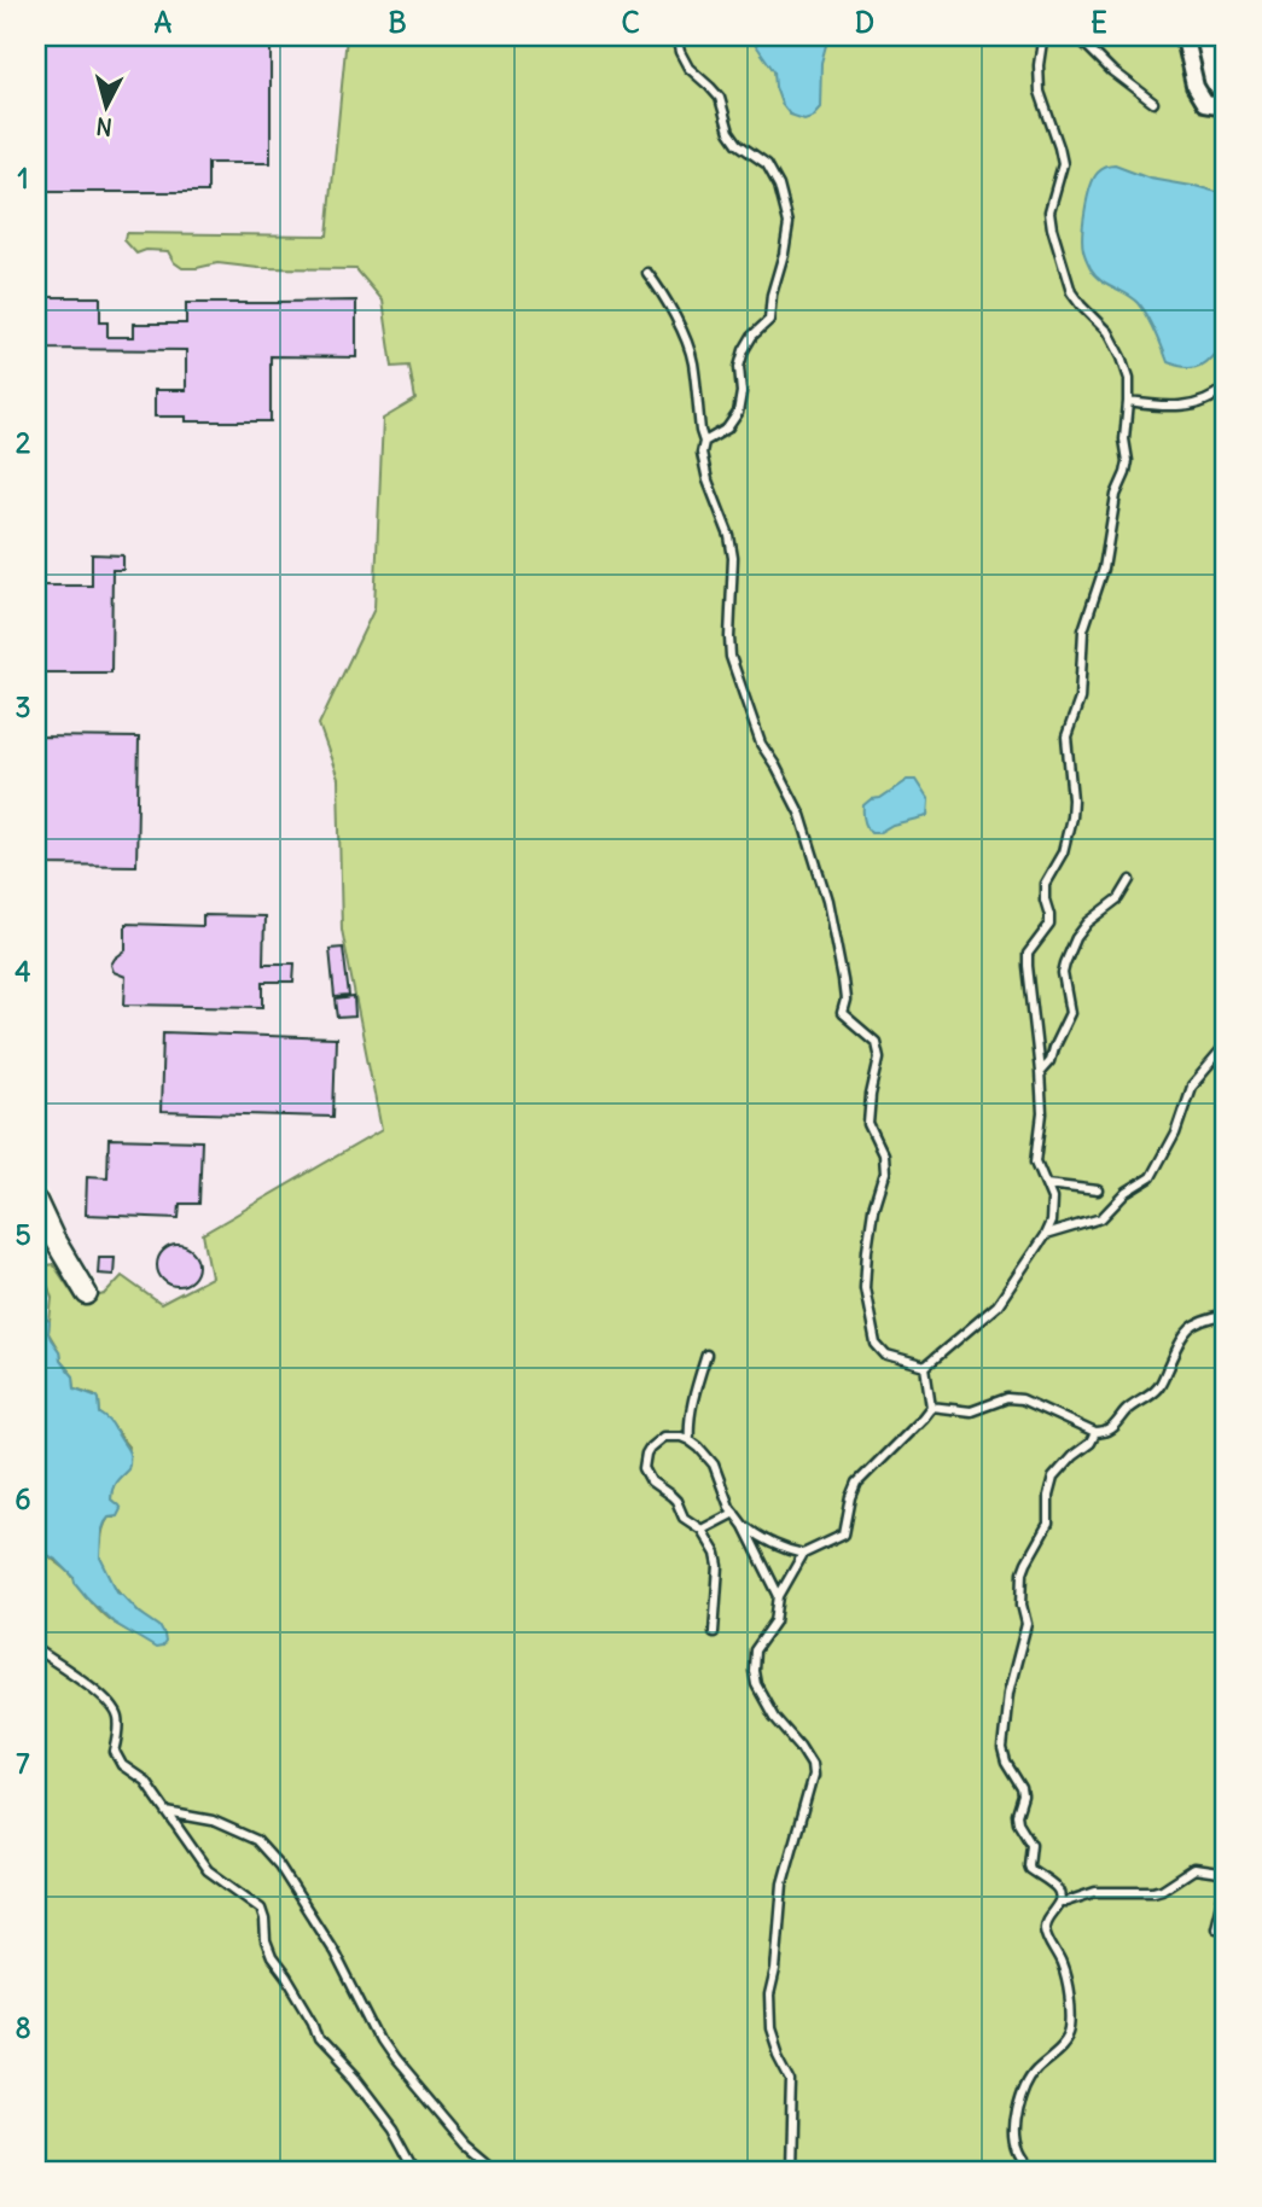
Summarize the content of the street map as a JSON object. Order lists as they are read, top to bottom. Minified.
{"north":"bottom","grid":{"columns":["A","B","C","D","E"],"rows":["1","2","3","4","5","6","7","8"]}}
